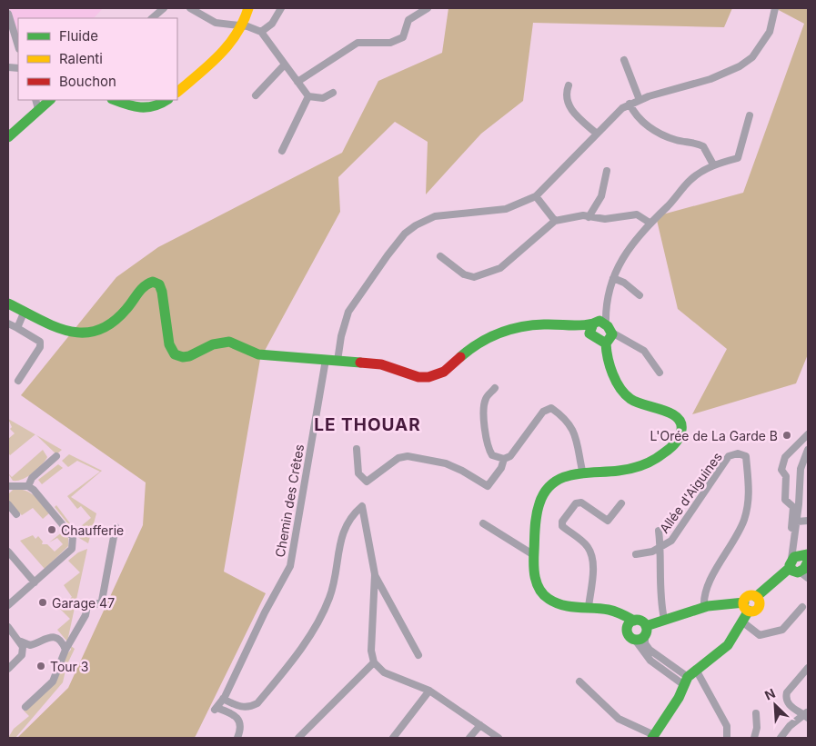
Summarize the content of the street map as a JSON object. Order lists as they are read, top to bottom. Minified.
{"streets":{"street":["Allée d'Aiguines","Chemin des Crêtes"]},"districts":["LE THOUAR"],"places":["L'Orée de La Garde B","Chaufferie","Garage 47","Tour 3"],"legend":["Fluide","Ralenti","Bouchon"],"north":"top left"}
